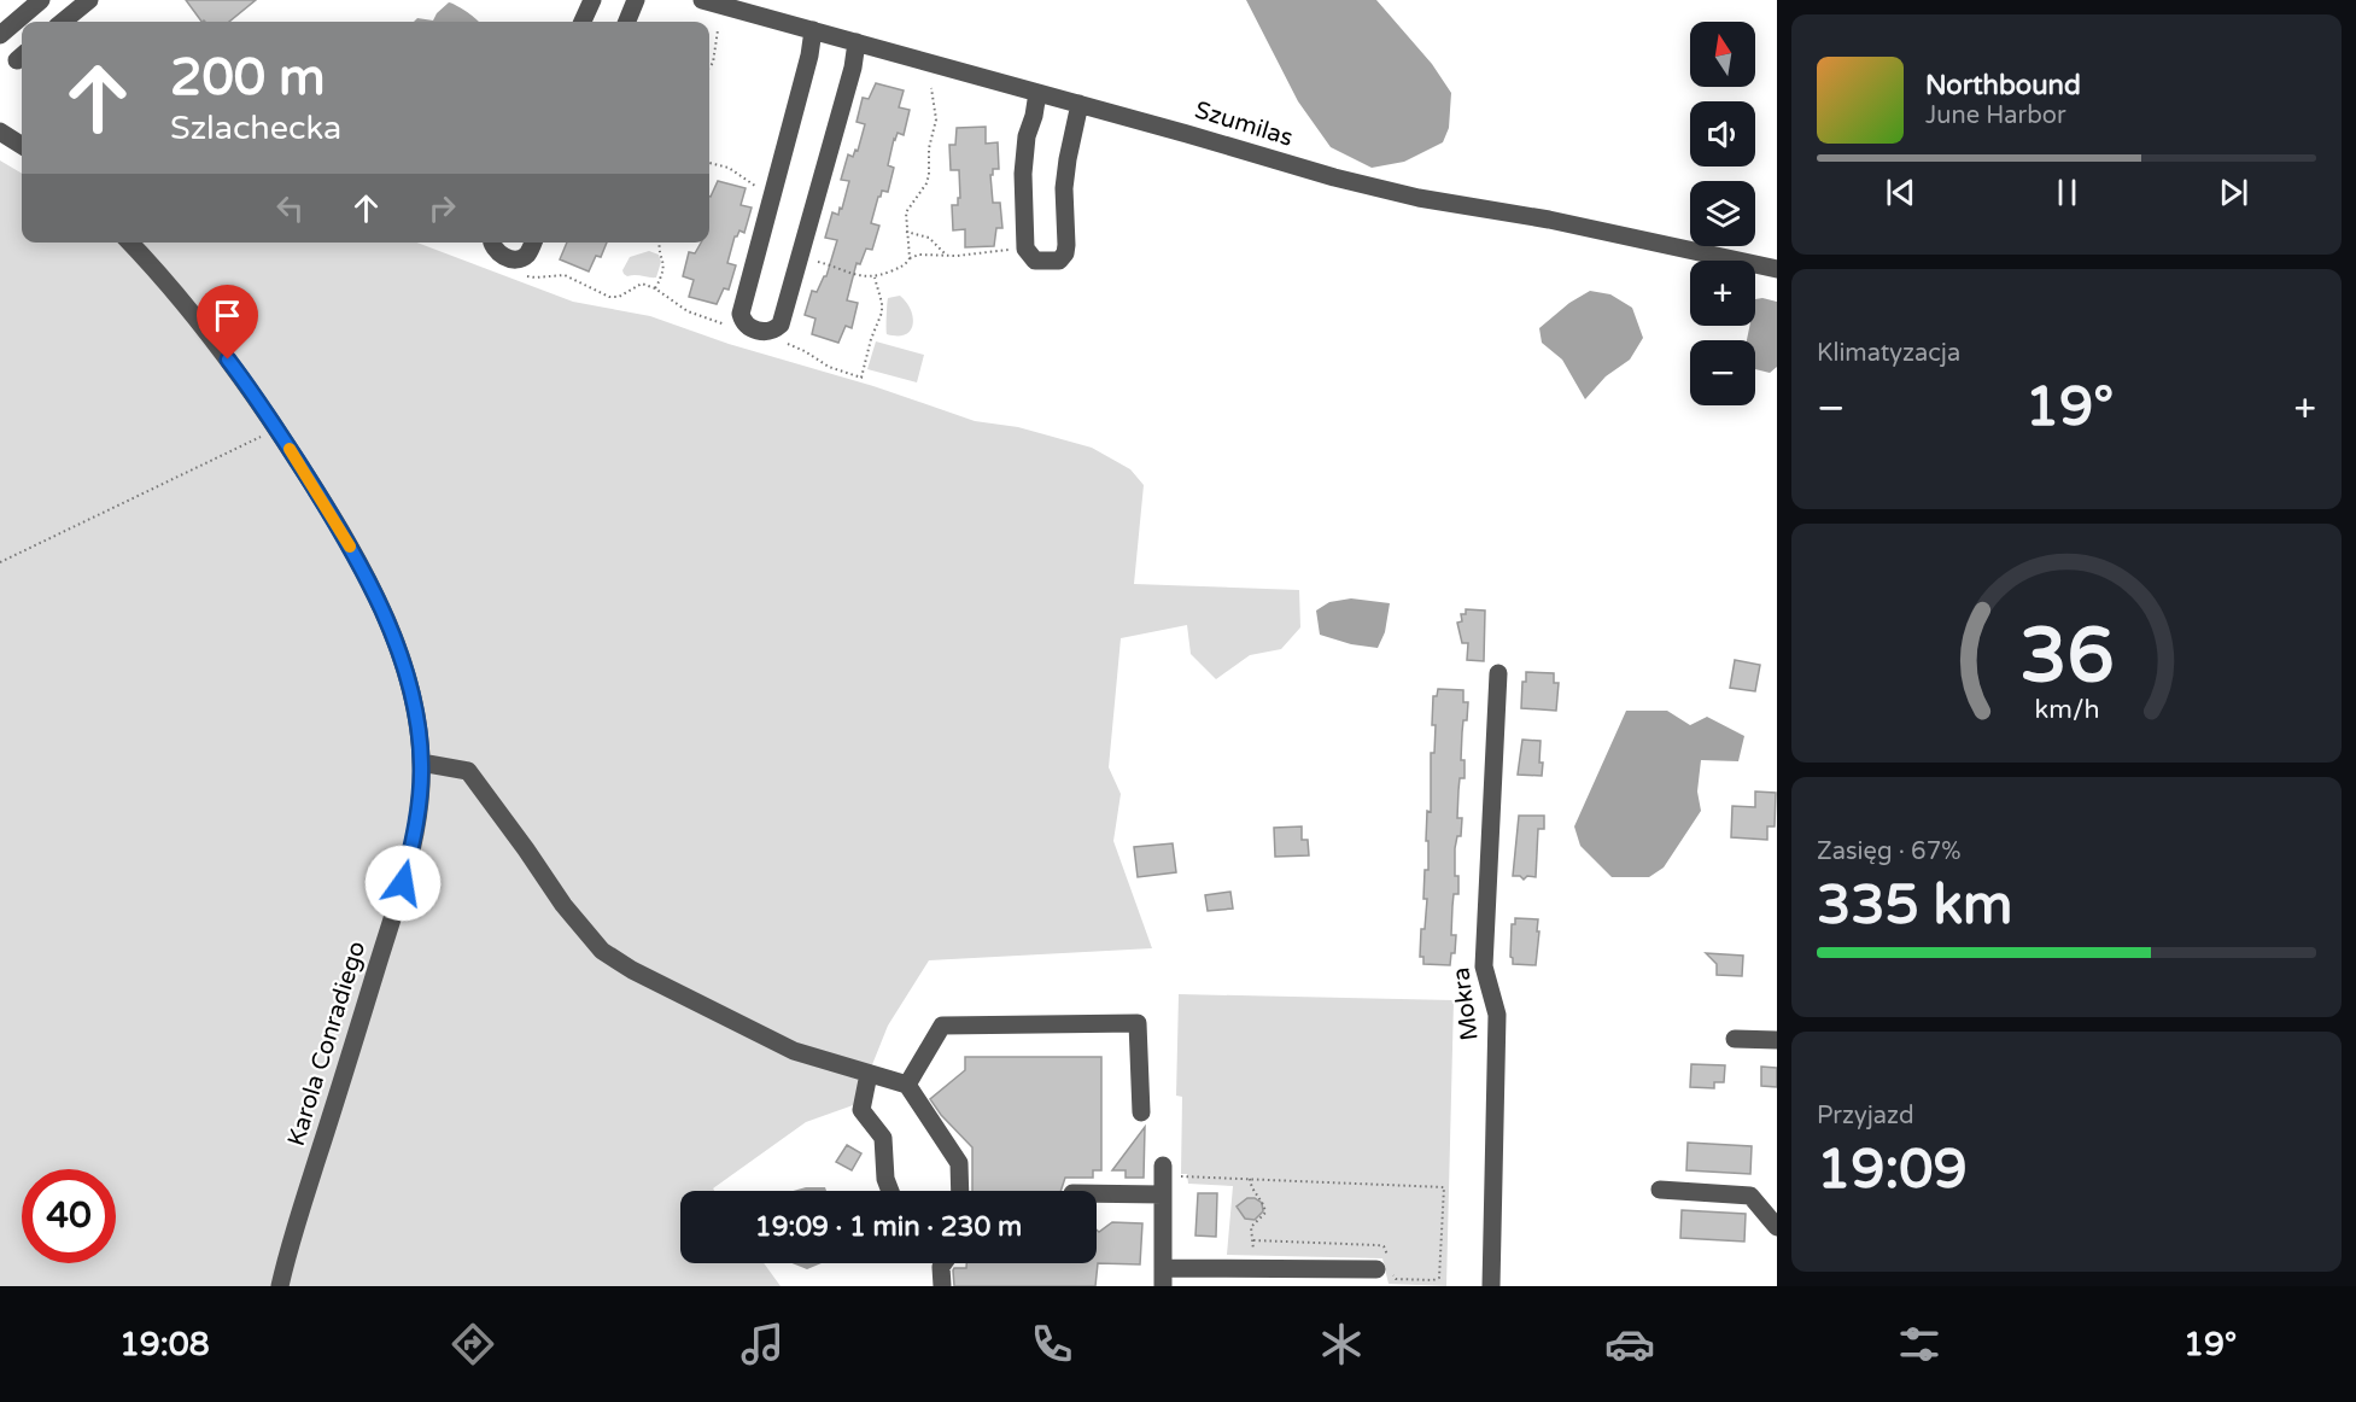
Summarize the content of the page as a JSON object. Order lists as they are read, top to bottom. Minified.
{"streets":{"street":["Szumilas","Mokra","Karola Conradiego"]},"north":"top","page":{"map_buttons":["+","−"],"turn":["200 m","Szlachecka"],"song":["Northbound","June Harbor"],"tile":["Klimatyzacja",["Zasięg · 67%","335 km"],["Przyjazd","19:09"]],"heat":["−","19°","+"],"limit":"40","trip":"19:09 · 1 min · 230 m","tabs":["19:08","19°"],"gauge":["36","km/h"]}}
